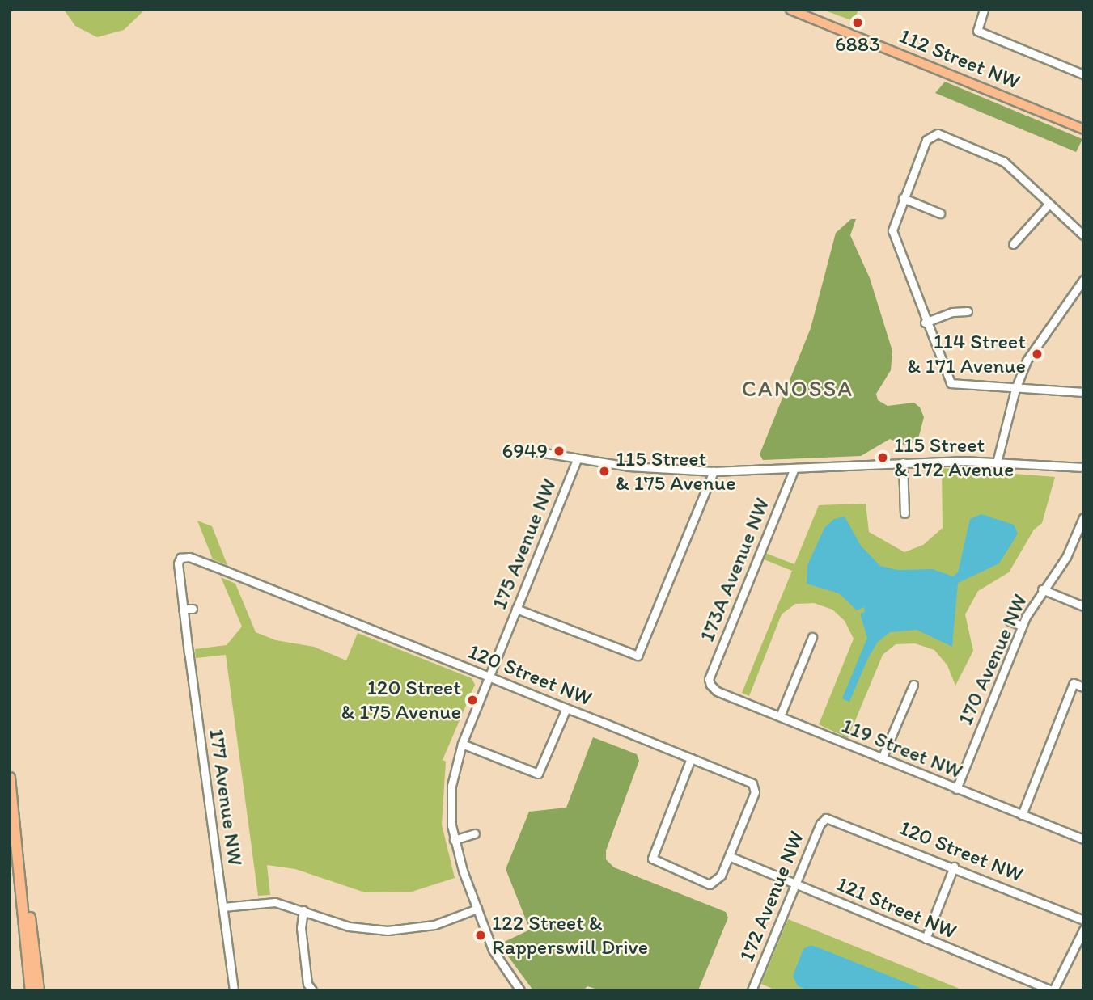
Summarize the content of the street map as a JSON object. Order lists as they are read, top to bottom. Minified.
{"streets":{"main road":["112 Street NW"],"street":["175 Avenue NW","173A Avenue NW","170 Avenue NW","120 Street NW","119 Street NW","177 Avenue NW","172 Avenue NW","121 Street NW"]},"crossings":[["175 Avenue NW","120 Street NW"],["173A Avenue NW","119 Street NW"],["170 Avenue NW","119 Street NW"],["120 Street NW","177 Avenue NW"],["120 Street NW","172 Avenue NW"],["120 Street NW","121 Street NW"],["172 Avenue NW","121 Street NW"]],"districts":["CANOSSA"],"places":["6883","114 Street & 171 Avenue","6949","115 Street & 172 Avenue","115 Street & 175 Avenue","120 Street & 175 Avenue","122 Street & Rapperswill Drive"]}
